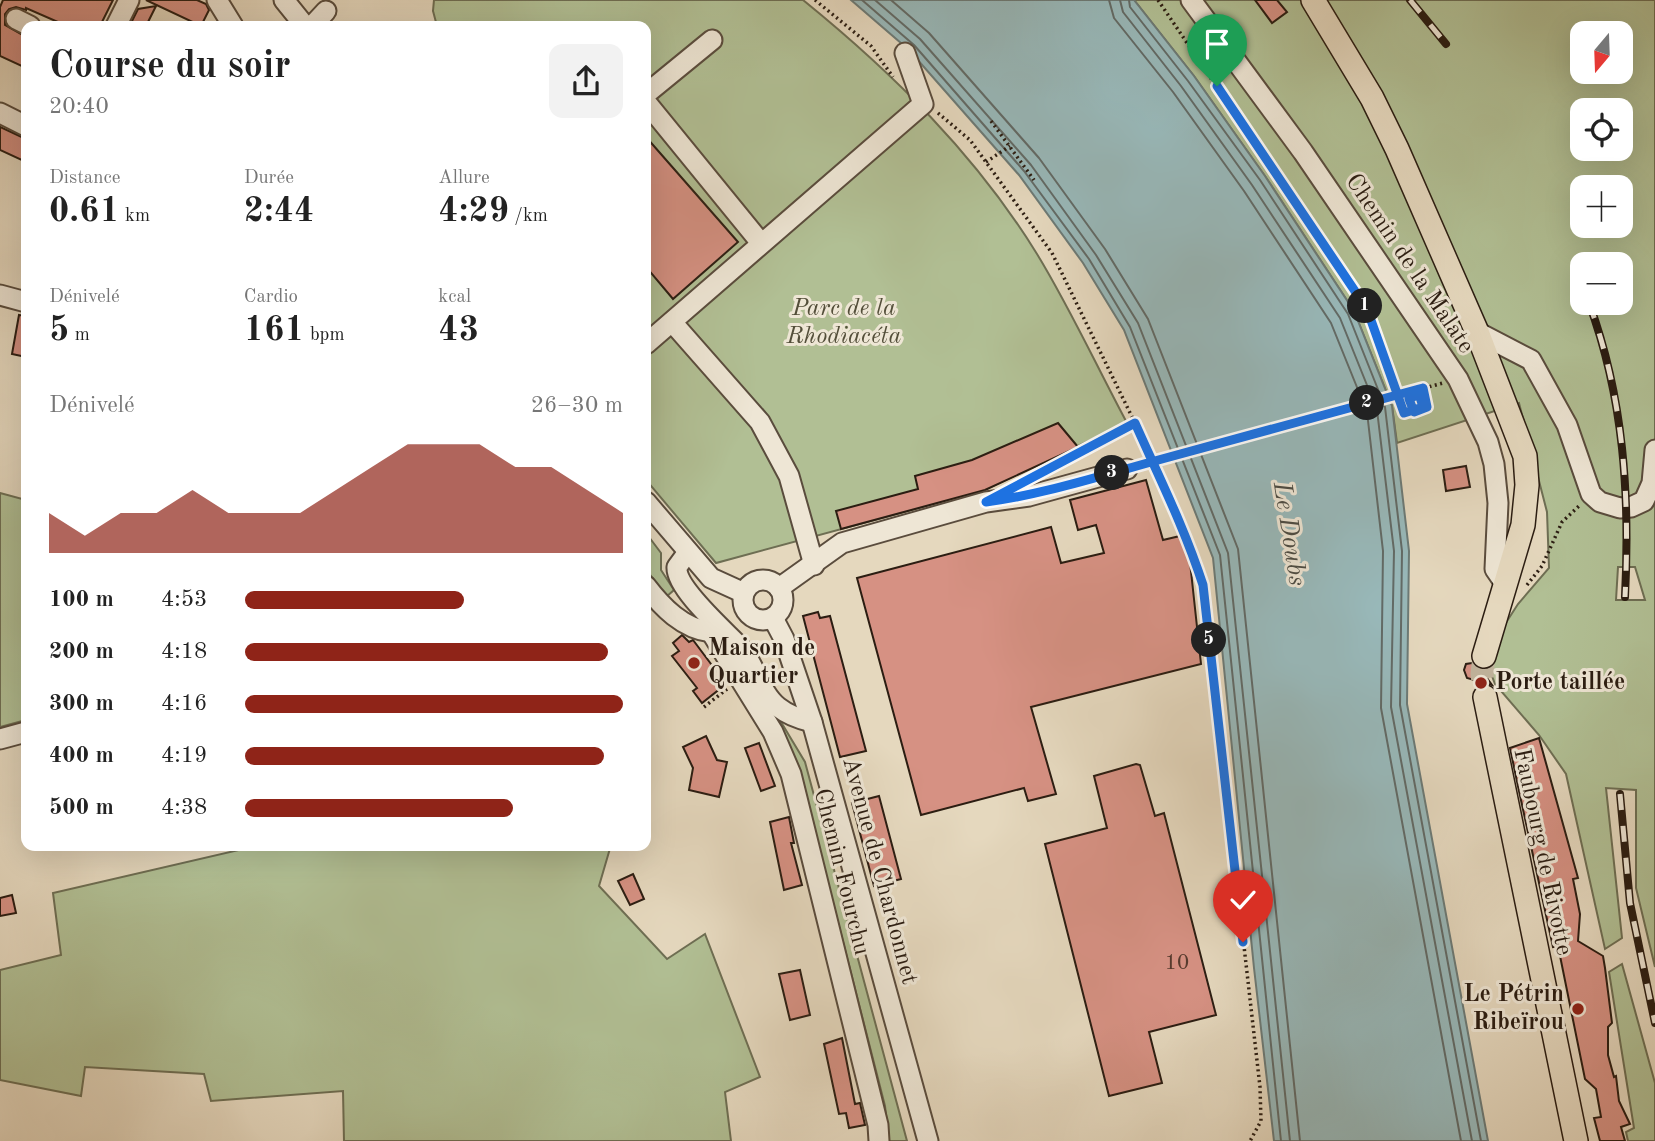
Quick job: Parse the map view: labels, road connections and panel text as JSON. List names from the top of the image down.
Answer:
{
  "streets": {
    "main road": ["Faubourg de Rivotte"],
    "street": ["Chemin de la Malate", "Avenue de Chardonnet", "Chemin Fourchu"]
  },
  "water": ["Le Doubs"],
  "parks": ["Parc de la Rhodiacéta"],
  "places": ["Maison de Quartier", "Porte taillée", "Le Pétrin Ribeïrou"],
  "house_numbers": ["10"],
  "north": "bottom",
  "page": {
    "map_buttons": ["+", "−"],
    "heading": ["Course du soir", "20:40"],
    "stats": [
      ["Distance", "0.61 km"],
      ["Durée", "2:44"],
      ["Allure", "4:29 /km"],
      ["Dénivelé", "5 m"],
      ["Cardio", "161 bpm"],
      ["kcal", "43"]
    ],
    "pins": [
      "1",
      "2",
      "3",
      "5"
    ],
    "chart": ["Dénivelé", "26–30 m"],
    "list": [
      {
        "name": "100 m",
        "note": "4:53"
      },
      {
        "name": "200 m",
        "note": "4:18"
      },
      {
        "name": "300 m",
        "note": "4:16"
      },
      {
        "name": "400 m",
        "note": "4:19"
      },
      {
        "name": "500 m",
        "note": "4:38"
      }
    ]
  }
}
